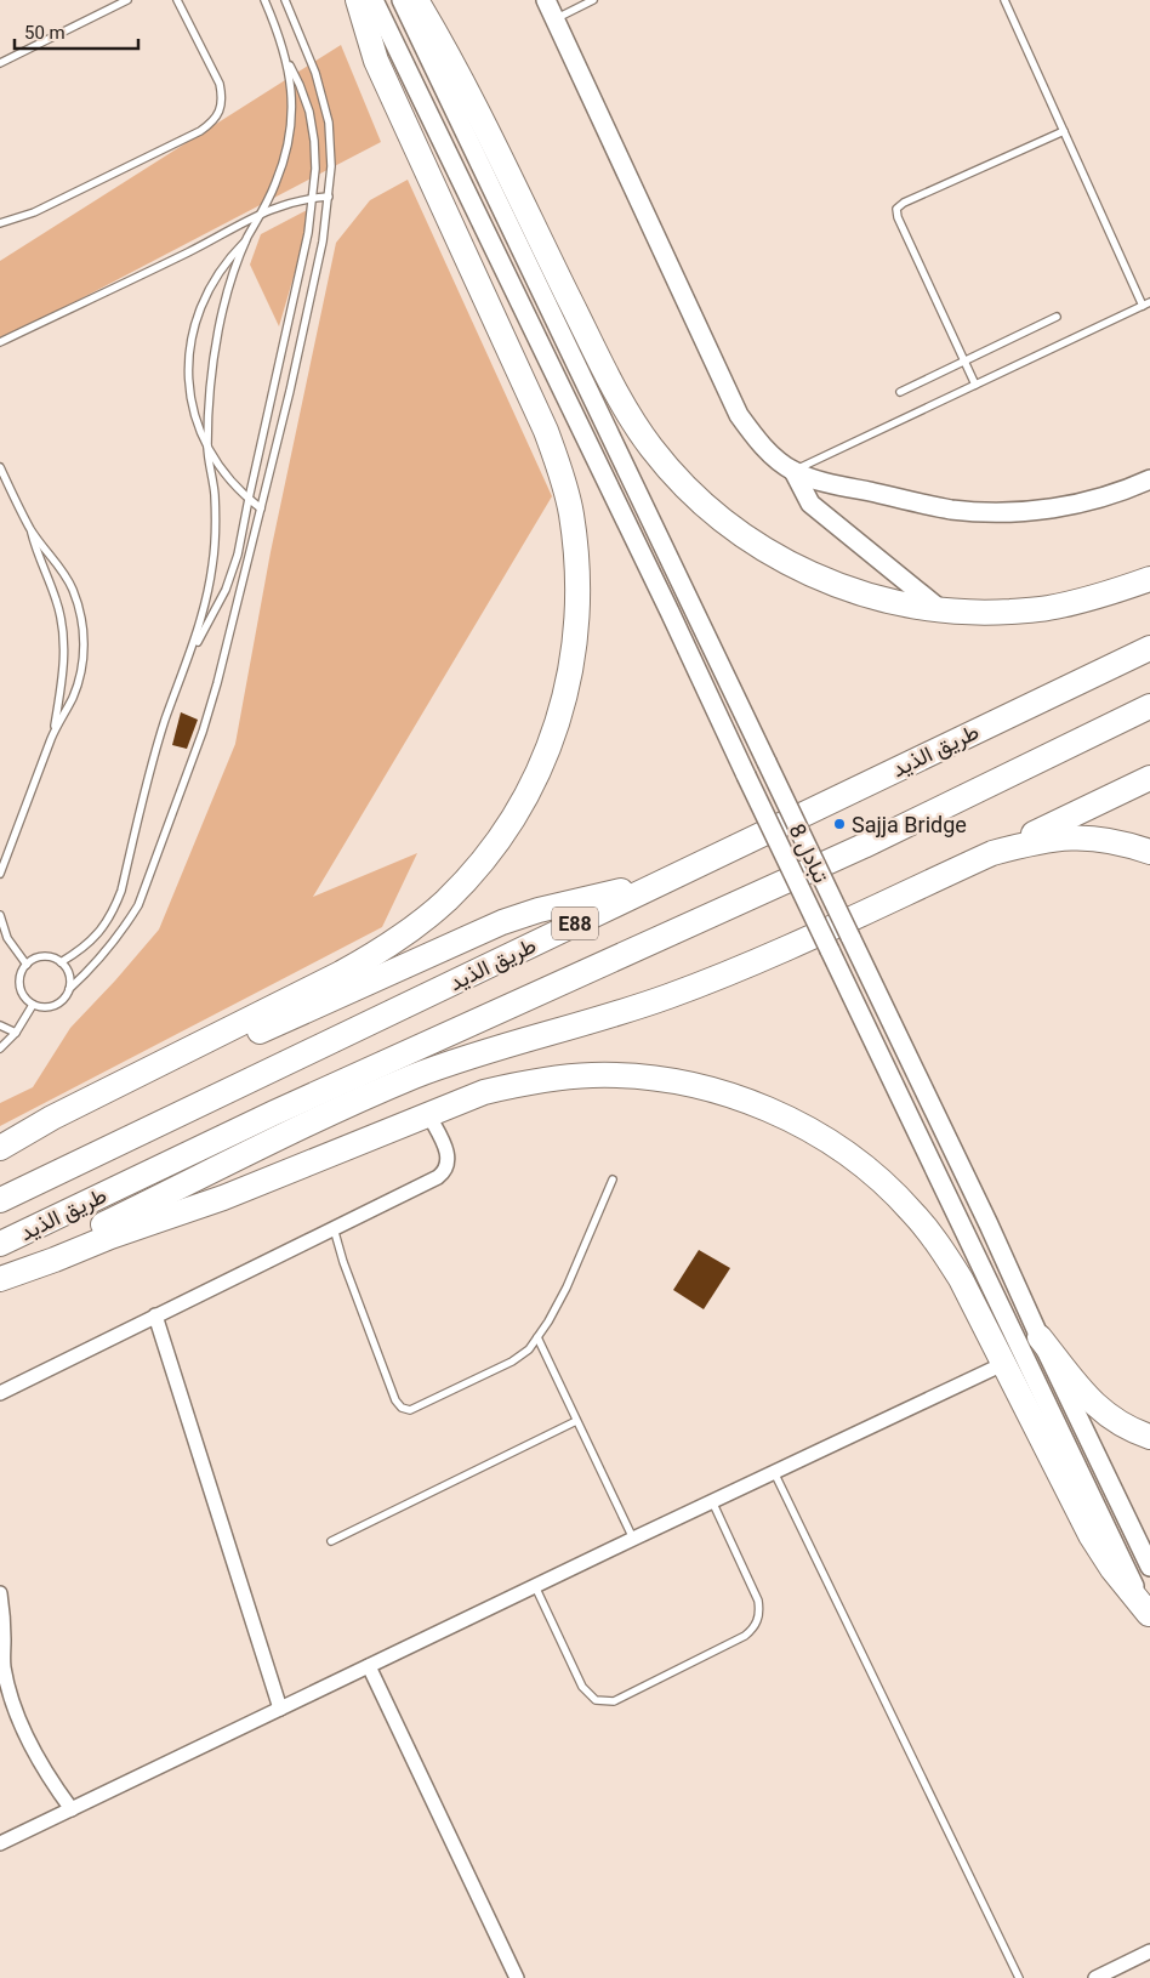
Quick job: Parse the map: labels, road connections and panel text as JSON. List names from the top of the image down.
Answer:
{
  "streets": {
    "highway": ["طريق الذيد", "E88"],
    "main road": ["تبادل 8"]
  },
  "places": ["Sajja Bridge"],
  "scale_bar": "50 m"
}
